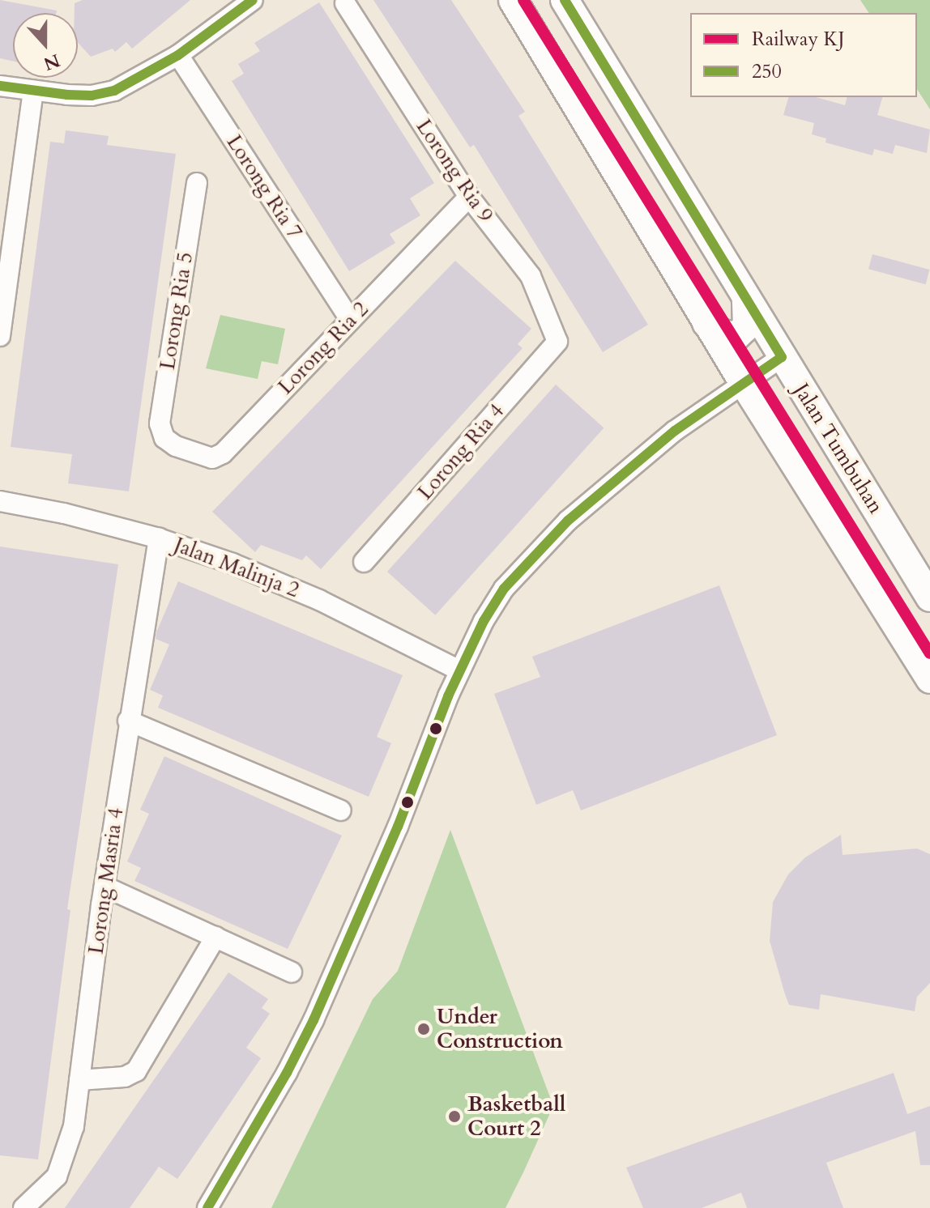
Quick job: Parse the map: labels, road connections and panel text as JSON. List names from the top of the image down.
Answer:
{
  "streets": {
    "main road": ["Jalan Tumbuhan"],
    "street": [
      "Lorong Ria 9",
      "Lorong Ria 7",
      "Lorong Ria 5",
      "Lorong Ria 2",
      "Lorong Ria 4",
      "Jalan Malinja 2",
      "Lorong Masria 4"
    ]
  },
  "crossings": [
    ["Lorong Ria 9", "Lorong Ria 2"],
    ["Lorong Ria 9", "Lorong Ria 4"],
    ["Lorong Ria 7", "Lorong Ria 2"],
    ["Lorong Ria 5", "Lorong Ria 2"],
    ["Jalan Malinja 2", "Lorong Masria 4"]
  ],
  "places": ["Under Construction", "Basketball Court 2"],
  "lines": ["rail line KJ", "transit line 250"],
  "legend": ["Railway KJ", "250"],
  "north": "bottom"
}
